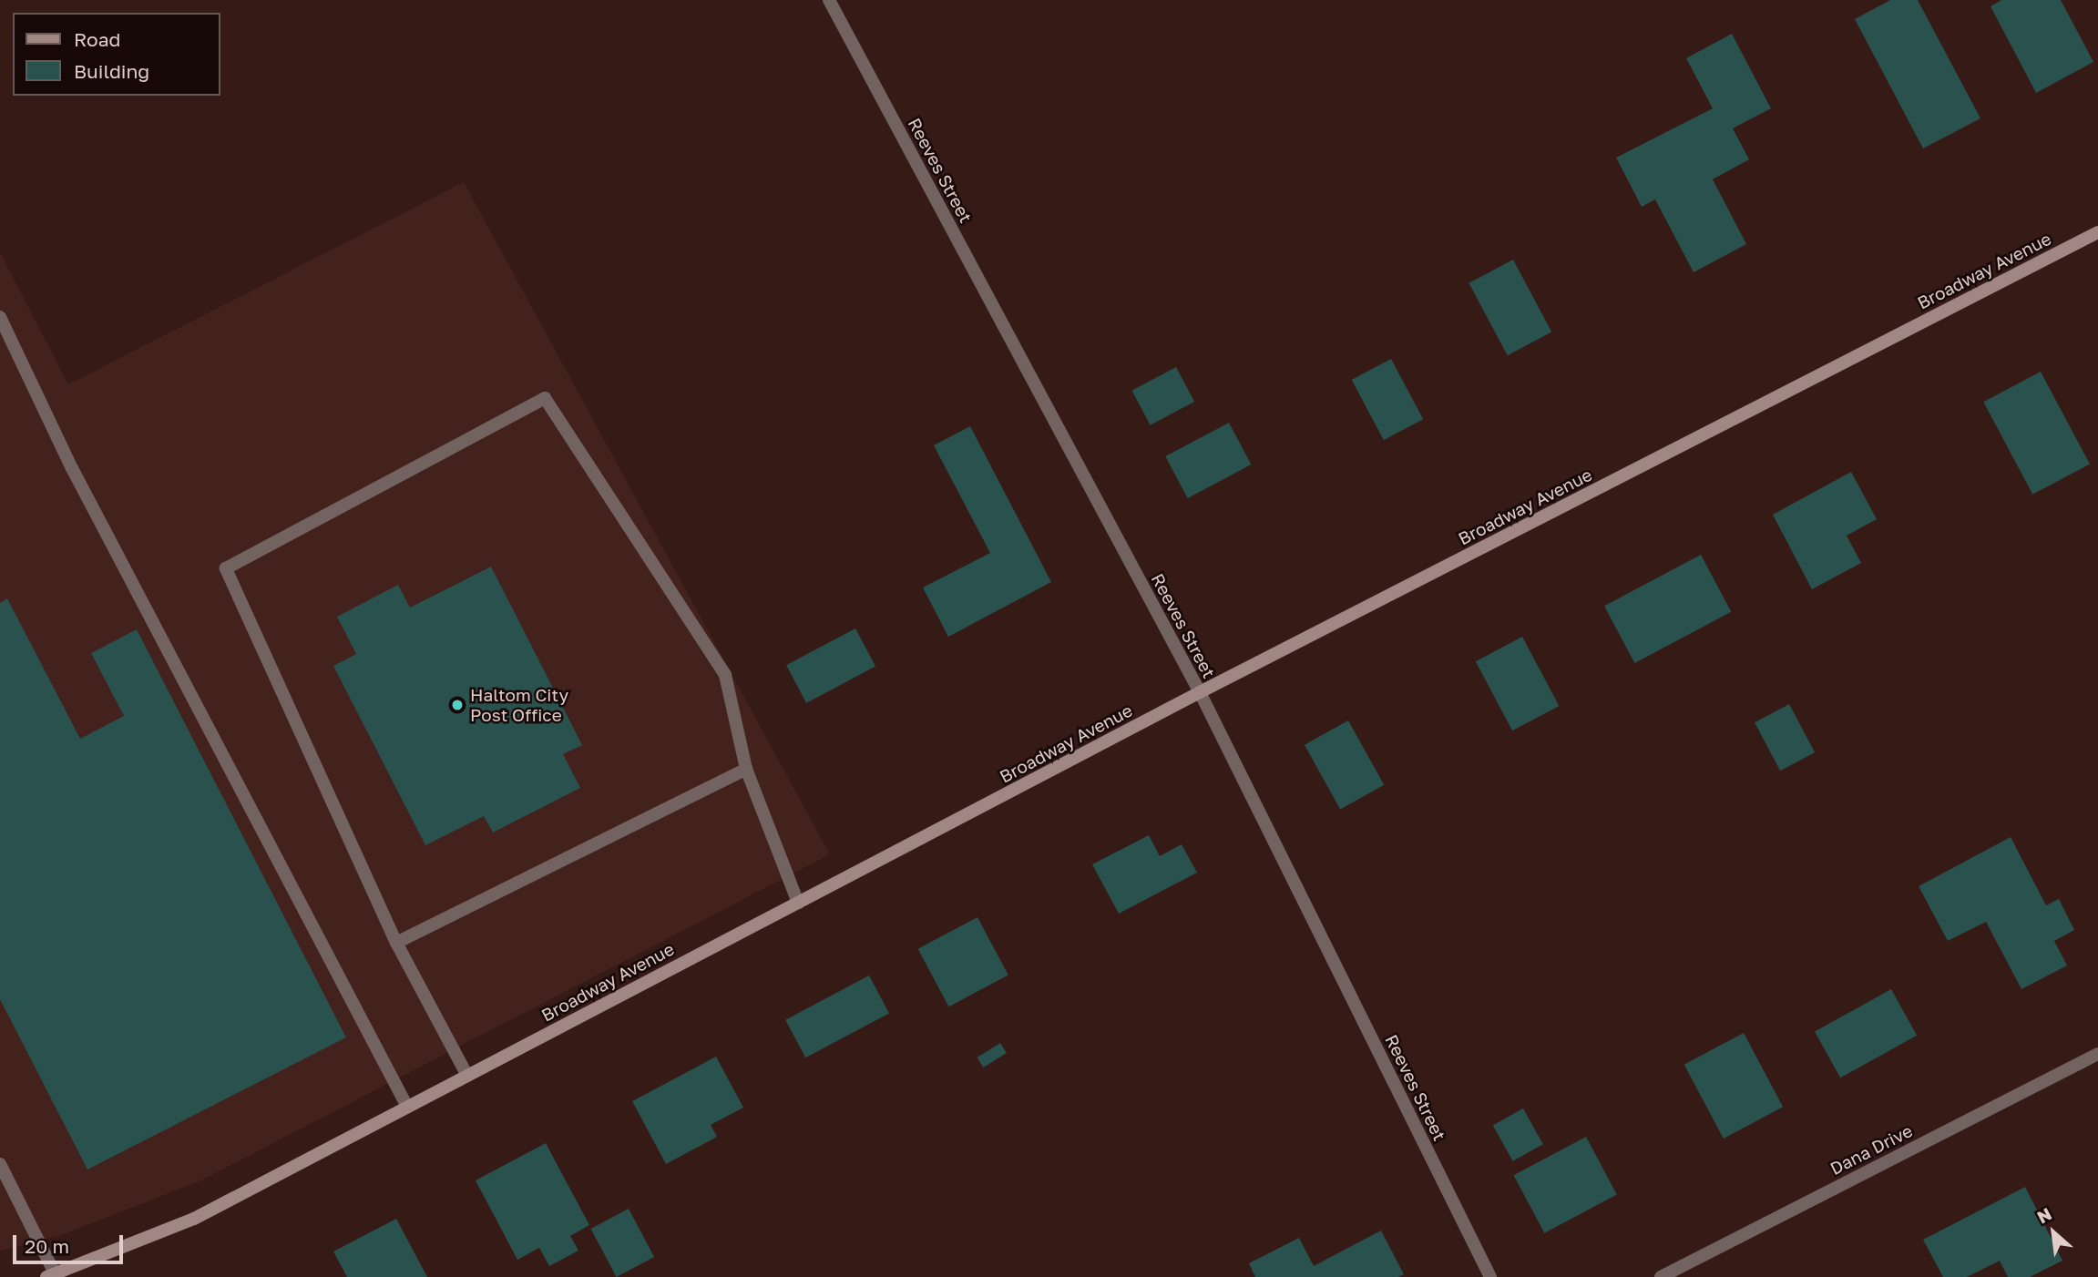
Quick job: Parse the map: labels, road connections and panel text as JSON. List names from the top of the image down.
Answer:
{
  "streets": {
    "main road": ["Broadway Avenue"],
    "street": ["Reeves Street", "Dana Drive"]
  },
  "crossings": [
    ["Reeves Street", "Broadway Avenue"]
  ],
  "places": ["Haltom City Post Office"],
  "legend": ["Road", "Building"],
  "scale_bar": "20 m",
  "north": "top left"
}
